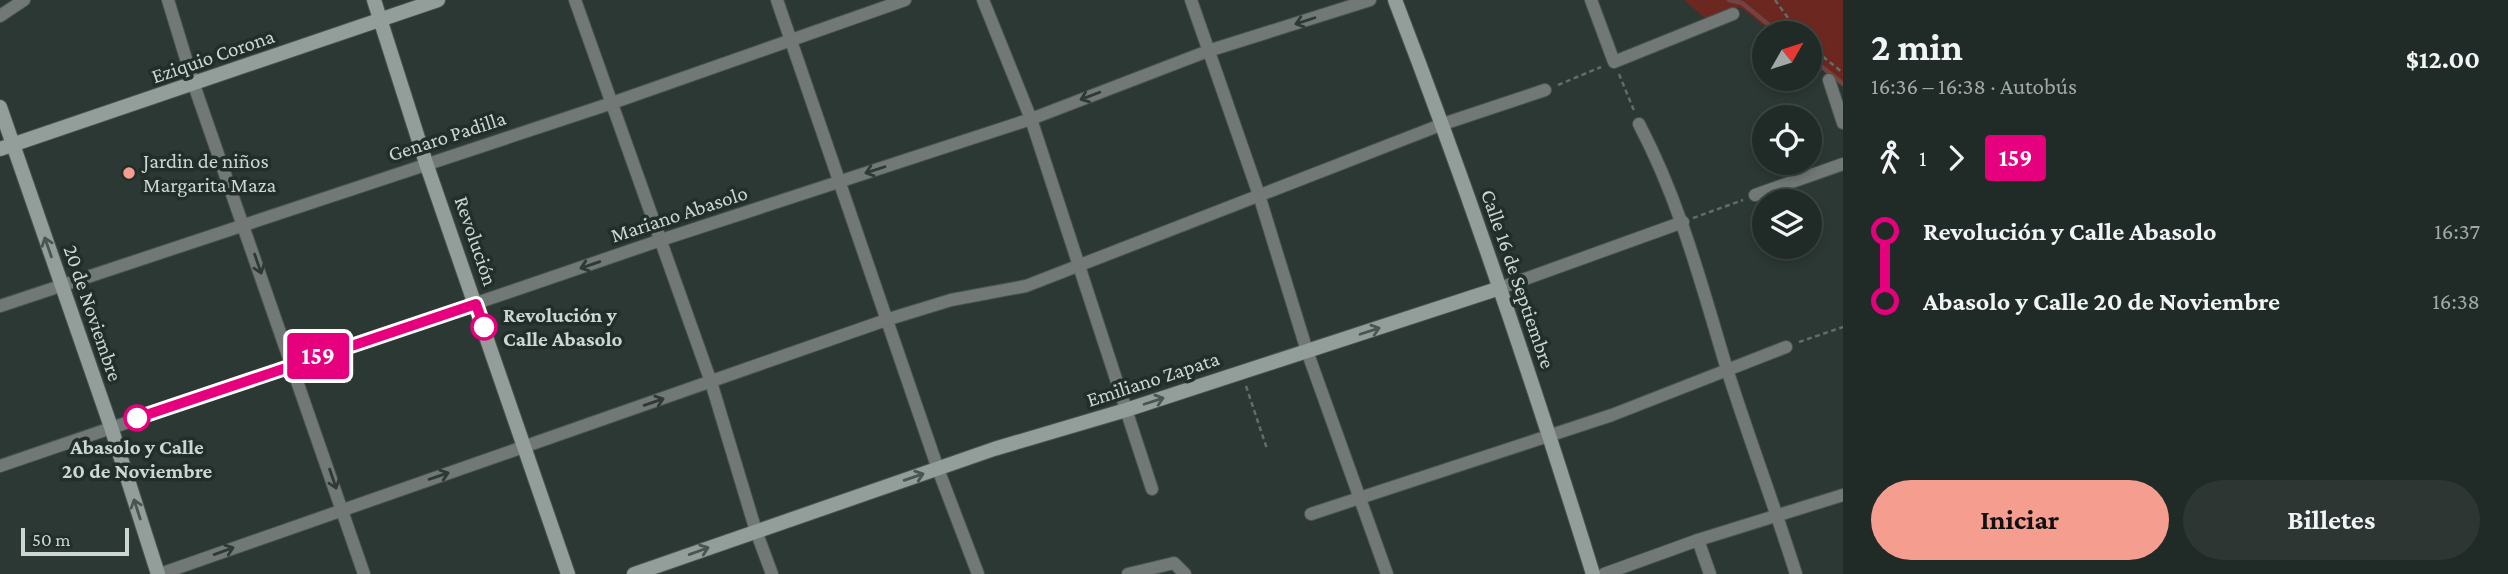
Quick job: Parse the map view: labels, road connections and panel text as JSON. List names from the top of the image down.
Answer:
{
  "streets": {
    "street": [
      "Eziquio Corona",
      "Genaro Padilla",
      "Mariano Abasolo",
      "Revolución",
      "Calle 16 de Septiembre",
      "20 de Noviembre",
      "Emiliano Zapata"
    ]
  },
  "crossings": [
    ["Eziquio Corona", "Revolución"],
    ["Eziquio Corona", "20 de Noviembre"],
    ["Genaro Padilla", "Revolución"],
    ["Genaro Padilla", "20 de Noviembre"],
    ["Mariano Abasolo", "Revolución"],
    ["Mariano Abasolo", "20 de Noviembre"],
    ["Calle 16 de Septiembre", "Emiliano Zapata"]
  ],
  "one_way": ["Mariano Abasolo", "20 de Noviembre", "Emiliano Zapata"],
  "places": ["Jardin de niños Margarita Maza", "Revolución y Calle Abasolo", "Abasolo y Calle 20 de Noviembre"],
  "lines": ["bus line 159"],
  "scale_bar": "50 m",
  "north": "top right",
  "page": {
    "on_map": "159",
    "heading": ["2 min", "16:36 – 16:38 · Autobús", "$12.00"],
    "legs": ["1", "159"],
    "list": [
      {
        "name": "Revolución y Calle Abasolo",
        "value": "16:37"
      },
      {
        "name": "Abasolo y Calle 20 de Noviembre",
        "value": "16:38"
      }
    ],
    "buttons": ["Iniciar", "Billetes"],
    "scale": "50 m"
  }
}
